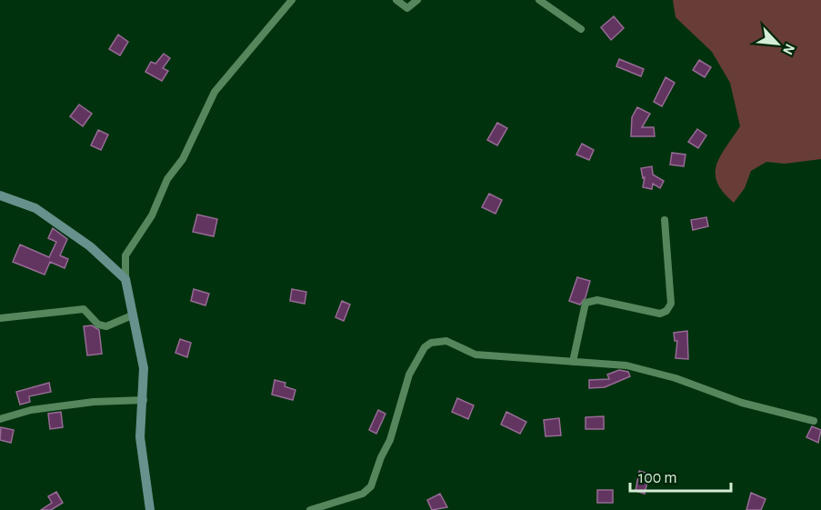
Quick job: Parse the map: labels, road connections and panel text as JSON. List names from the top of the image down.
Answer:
{
  "scale_bar": "100 m",
  "north": "bottom right"
}
